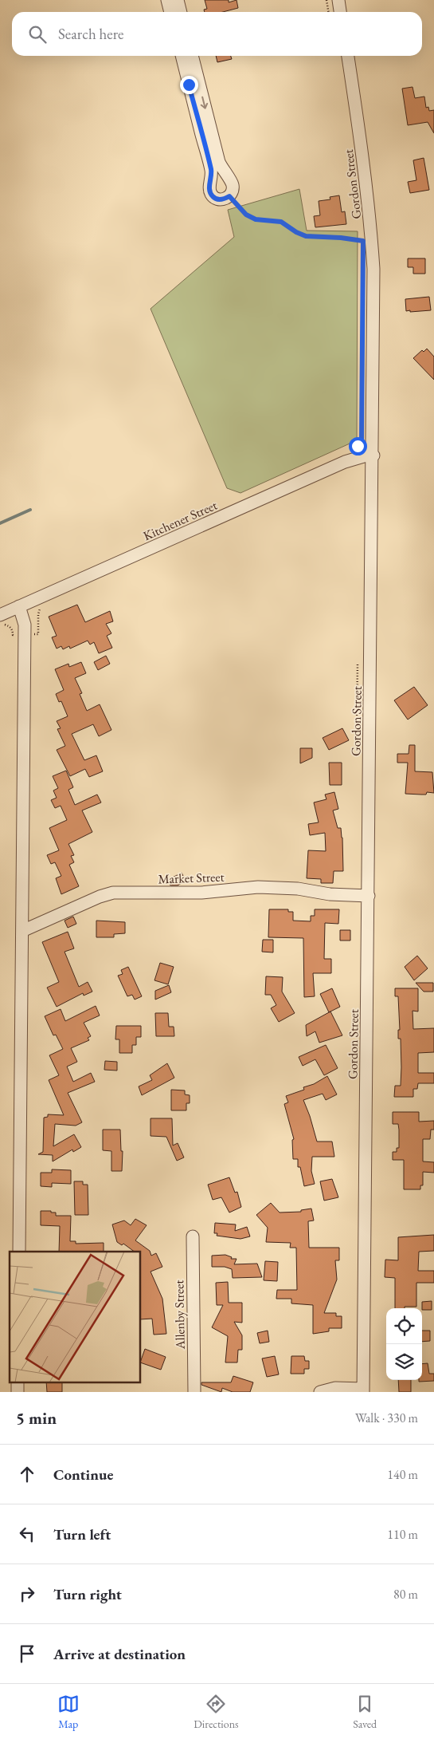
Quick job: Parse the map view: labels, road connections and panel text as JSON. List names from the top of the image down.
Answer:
{
  "streets": {
    "street": [
      "Gordon Street",
      "Kitchener Street",
      "Market Street",
      "Allenby Street"
    ]
  },
  "crossings": [
    ["Gordon Street", "Kitchener Street"],
    ["Gordon Street", "Market Street"]
  ],
  "page": {
    "search": "Search here",
    "heading": ["5 min", "Walk · 330 m"],
    "list": [
      ["Continue", "140 m"],
      ["Turn left", "110 m"],
      ["Turn right", "80 m"],
      "Arrive at destination"
    ],
    "nav": ["Map", "Directions", "Saved"]
  }
}
